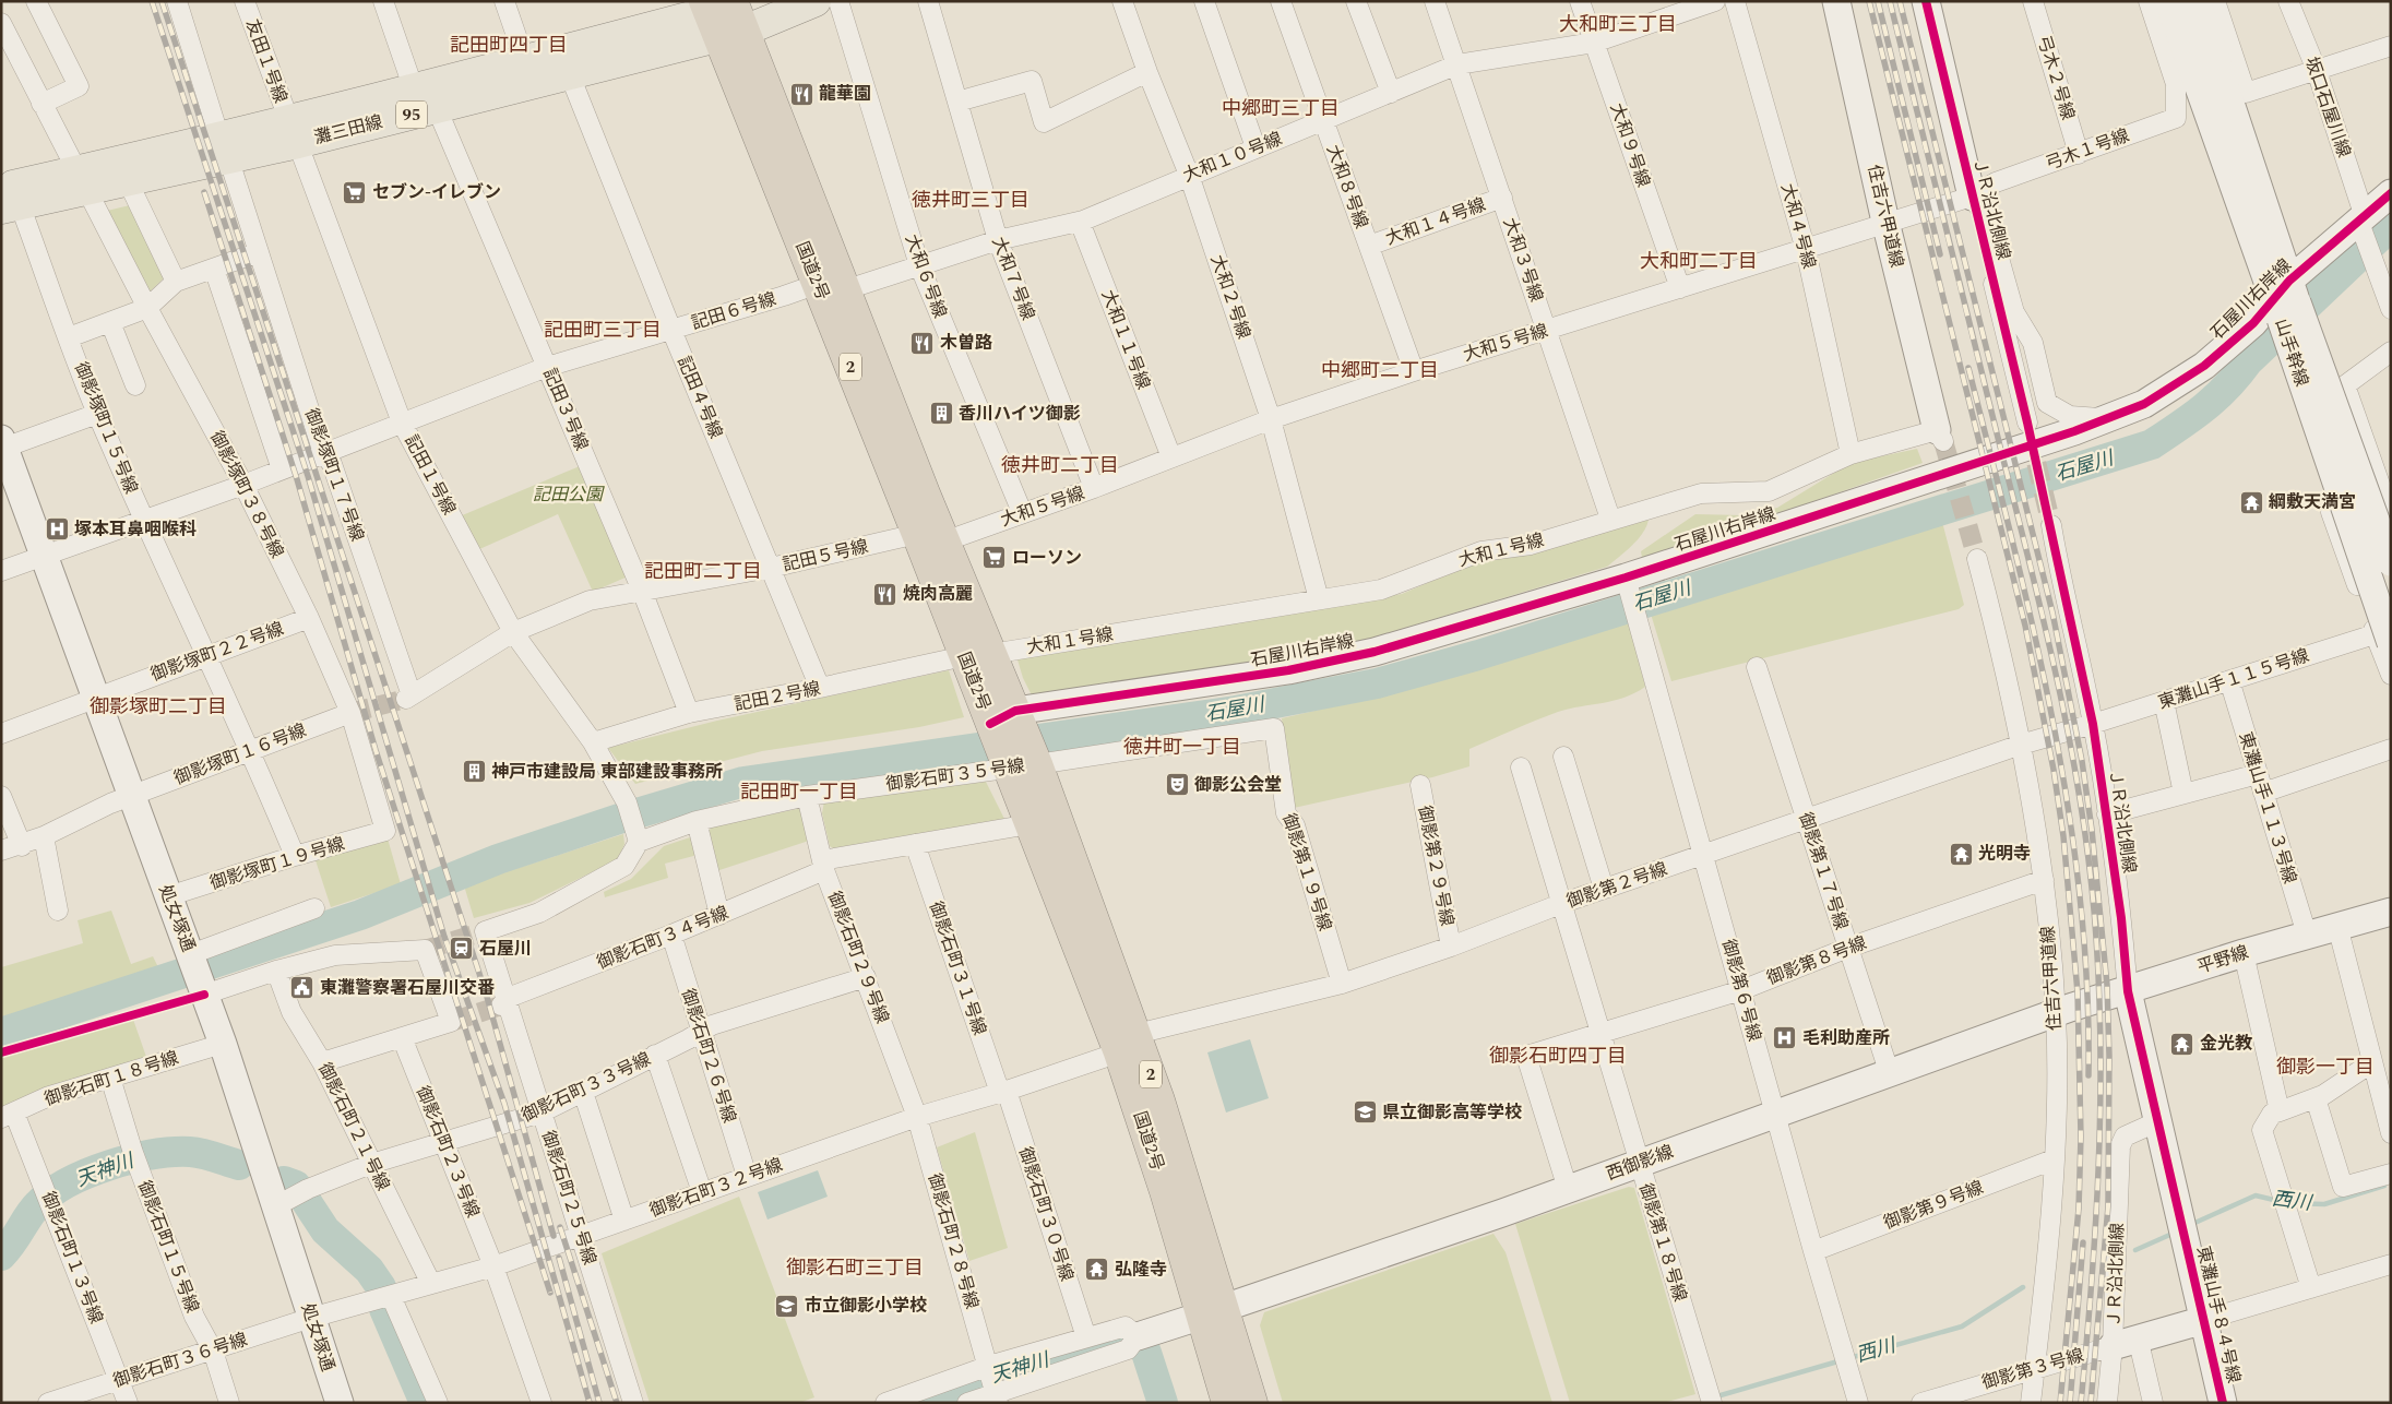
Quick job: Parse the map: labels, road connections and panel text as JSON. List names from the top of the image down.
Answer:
{
  "streets": {
    "highway": ["国道2号", "2"],
    "main road": ["95", "灘三田線"],
    "street": [
      "友田１号線",
      "弓木２号線",
      "坂口石屋川線",
      "大和９号線",
      "弓木１号線",
      "大和１０号線",
      "大和８号線",
      "ＪＲ沿北側線",
      "住吉六甲道線",
      "大和１４号線",
      "大和４号線",
      "大和３号線",
      "大和６号線",
      "大和７号線",
      "大和２号線",
      "石屋川右岸線",
      "記田６号線",
      "大和１１号線",
      "大和５号線",
      "山手幹線",
      "記田４号線",
      "記田３号線",
      "御影塚町１５号線",
      "御影塚町１７号線",
      "記田１号線",
      "御影塚町３８号線",
      "大和１号線",
      "記田５号線",
      "御影塚町２２号線",
      "東灘山手１１５号線",
      "記田２号線",
      "御影塚町１６号線",
      "御影石町３５号線",
      "東灘山手１１３号線",
      "御影塚町１９号線",
      "御影第２９号線",
      "御影第１７号線",
      "御影第１９号線",
      "御影第２号線",
      "処女塚通",
      "御影石町３４号線",
      "御影石町２９号線",
      "平野線",
      "御影第８号線",
      "御影石町３１号線",
      "御影第６号線",
      "御影石町２６号線",
      "御影石町１８号線",
      "御影石町３３号線",
      "御影石町２１号線",
      "御影石町２３号線",
      "西御影線",
      "御影石町３２号線",
      "御影石町２５号線",
      "御影第９号線",
      "御影石町３０号線",
      "御影石町２８号線",
      "御影第１８号線",
      "御影石町１５号線",
      "御影石町１３号線",
      "東灘山手８４号線",
      "御影石町３６号線",
      "御影第３号線"
    ]
  },
  "crossings": [
    ["友田１号線", "灘三田線"],
    ["友田１号線", "記田１号線"],
    ["弓木２号線", "弓木１号線"],
    ["坂口石屋川線", "石屋川右岸線"],
    ["灘三田線", "国道2号"],
    ["灘三田線", "記田４号線"],
    ["灘三田線", "記田３号線"],
    ["灘三田線", "御影塚町１５号線"],
    ["灘三田線", "御影塚町１７号線"],
    ["灘三田線", "記田１号線"],
    ["灘三田線", "御影塚町３８号線"],
    ["大和９号線", "大和１０号線"],
    ["大和９号線", "大和５号線"],
    ["弓木１号線", "ＪＲ沿北側線"],
    ["弓木１号線", "住吉六甲道線"],
    ["弓木１号線", "大和５号線"],
    ["大和１０号線", "大和８号線"],
    ["大和１０号線", "大和３号線"],
    ["大和１０号線", "国道2号"],
    ["大和１０号線", "大和６号線"],
    ["大和１０号線", "大和７号線"],
    ["大和１０号線", "大和２号線"],
    ["大和１０号線", "記田６号線"],
    ["大和１０号線", "大和１１号線"],
    ["大和８号線", "大和１４号線"],
    ["大和８号線", "大和５号線"],
    ["ＪＲ沿北側線", "東灘山手１１５号線"],
    ["ＪＲ沿北側線", "御影第２号線"],
    ["ＪＲ沿北側線", "平野線"],
    ["ＪＲ沿北側線", "東灘山手８４号線"],
    ["ＪＲ沿北側線", "御影第３号線"],
    ["住吉六甲道線", "大和５号線"],
    ["住吉六甲道線", "大和１号線"],
    ["住吉六甲道線", "御影第２号線"],
    ["住吉六甲道線", "平野線"],
    ["住吉六甲道線", "御影第８号線"],
    ["住吉六甲道線", "西御影線"],
    ["住吉六甲道線", "御影第９号線"],
    ["住吉六甲道線", "御影第３号線"],
    ["大和１４号線", "大和３号線"],
    ["大和４号線", "大和５号線"],
    ["大和４号線", "大和１号線"],
    ["大和３号線", "大和５号線"],
    ["大和３号線", "大和１号線"],
    ["国道2号", "石屋川右岸線"],
    ["国道2号", "記田６号線"],
    ["国道2号", "大和５号線"],
    ["国道2号", "大和１号線"],
    ["国道2号", "記田５号線"],
    ["国道2号", "記田２号線"],
    ["国道2号", "御影石町３５号線"],
    ["国道2号", "御影第２号線"],
    ["国道2号", "御影石町３４号線"],
    ["国道2号", "西御影線"],
    ["国道2号", "御影石町３２号線"],
    ["大和６号線", "大和５号線"],
    ["大和７号線", "大和５号線"],
    ["大和２号線", "大和５号線"],
    ["大和２号線", "大和１号線"],
    ["石屋川右岸線", "山手幹線"],
    ["石屋川右岸線", "御影石町３５号線"],
    ["石屋川右岸線", "御影第６号線"],
    ["記田６号線", "記田４号線"],
    ["記田６号線", "記田３号線"],
    ["記田６号線", "御影塚町１５号線"],
    ["記田６号線", "御影塚町１７号線"],
    ["記田６号線", "記田１号線"],
    ["記田６号線", "御影塚町３８号線"],
    ["記田６号線", "処女塚通"],
    ["大和１１号線", "大和５号線"],
    ["山手幹線", "東灘山手１１５号線"],
    ["記田４号線", "記田５号線"],
    ["記田４号線", "記田２号線"],
    ["記田３号線", "記田５号線"],
    ["記田３号線", "記田２号線"],
    ["御影塚町１５号線", "御影塚町２２号線"],
    ["御影塚町１５号線", "御影塚町１６号線"],
    ["御影塚町１５号線", "御影塚町１９号線"],
    ["御影塚町１７号線", "記田１号線"],
    ["御影塚町１７号線", "記田５号線"],
    ["記田１号線", "記田５号線"],
    ["記田１号線", "記田２号線"],
    ["記田１号線", "御影石町３５号線"],
    ["記田１号線", "御影石町２５号線"],
    ["御影塚町３８号線", "御影塚町２２号線"],
    ["御影塚町３８号線", "御影塚町１６号線"],
    ["御影塚町３８号線", "御影塚町１９号線"],
    ["大和１号線", "記田２号線"],
    ["御影塚町２２号線", "処女塚通"],
    ["東灘山手１１５号線", "東灘山手１１３号線"],
    ["東灘山手１１５号線", "御影第２号線"],
    ["御影塚町１６号線", "処女塚通"],
    ["御影石町３５号線", "御影第１９号線"],
    ["御影石町３５号線", "御影石町２９号線"],
    ["御影石町３５号線", "御影石町２５号線"],
    ["東灘山手１１３号線", "平野線"],
    ["御影塚町１９号線", "処女塚通"],
    ["御影第２９号線", "御影第２号線"],
    ["御影第１７号線", "御影第２号線"],
    ["御影第１７号線", "御影第８号線"],
    ["御影第１７号線", "西御影線"],
    ["御影第１９号線", "御影第２号線"],
    ["御影第２号線", "御影第６号線"],
    ["御影第２号線", "御影石町３２号線"],
    ["御影第２号線", "御影第１８号線"],
    ["処女塚通", "御影石町１８号線"],
    ["処女塚通", "御影石町３３号線"],
    ["処女塚通", "御影石町３２号線"],
    ["処女塚通", "御影石町３６号線"],
    ["御影石町３４号線", "御影石町２９号線"],
    ["御影石町３４号線", "御影石町３１号線"],
    ["御影石町３４号線", "御影石町２６号線"],
    ["御影石町３４号線", "御影石町２５号線"],
    ["御影石町２９号線", "御影石町３３号線"],
    ["御影石町２９号線", "御影石町３２号線"],
    ["御影石町２９号線", "御影石町２８号線"],
    ["平野線", "西御影線"],
    ["御影第８号線", "御影第６号線"],
    ["御影第８号線", "西御影線"],
    ["御影第８号線", "御影第１８号線"],
    ["御影石町３１号線", "御影石町３２号線"],
    ["御影石町３１号線", "御影石町３０号線"],
    ["御影第６号線", "西御影線"],
    ["御影第６号線", "御影第９号線"],
    ["御影石町２６号線", "御影石町３３号線"],
    ["御影石町２６号線", "御影石町３２号線"],
    ["御影石町１８号線", "御影石町１５号線"],
    ["御影石町１８号線", "御影石町１３号線"],
    ["御影石町３３号線", "御影石町２１号線"],
    ["御影石町３３号線", "御影石町２３号線"],
    ["御影石町３３号線", "御影石町２５号線"],
    ["御影石町２１号線", "御影石町３２号線"],
    ["御影石町２３号線", "御影石町３２号線"],
    ["西御影線", "御影石町３０号線"],
    ["西御影線", "御影石町２８号線"],
    ["西御影線", "御影第１８号線"],
    ["御影石町３２号線", "御影石町２５号線"],
    ["御影石町３２号線", "御影石町３０号線"],
    ["御影石町３２号線", "御影石町２８号線"],
    ["御影石町３２号線", "御影石町３６号線"],
    ["御影石町１５号線", "御影石町３６号線"],
    ["御影石町１３号線", "御影石町３６号線"]
  ],
  "districts": [
    "大和町三丁目",
    "記田町四丁目",
    "中郷町三丁目",
    "徳井町三丁目",
    "大和町二丁目",
    "記田町三丁目",
    "中郷町二丁目",
    "徳井町二丁目",
    "記田町二丁目",
    "御影塚町二丁目",
    "徳井町一丁目",
    "記田町一丁目",
    "御影石町四丁目",
    "御影一丁目",
    "御影石町三丁目"
  ],
  "water": ["石屋川", "天神川", "西川"],
  "parks": ["記田公園"],
  "places": {
    "restaurant": ["龍華園", "木曽路", "焼肉高麗"],
    "supermarket": ["セブン-イレブン", "ローソン"],
    "building": ["香川ハイツ御影", "神戸市建設局 東部建設事務所"],
    "temple": [
      "綱敷天満宮",
      "光明寺",
      "金光教",
      "弘隆寺"
    ],
    "hospital": ["塚本耳鼻咽喉科", "毛利助産所"],
    "theatre": ["御影公会堂"],
    "station": ["石屋川"],
    "public building": ["東灘警察署石屋川交番"],
    "school or university": ["県立御影高等学校", "市立御影小学校"]
  }
}
